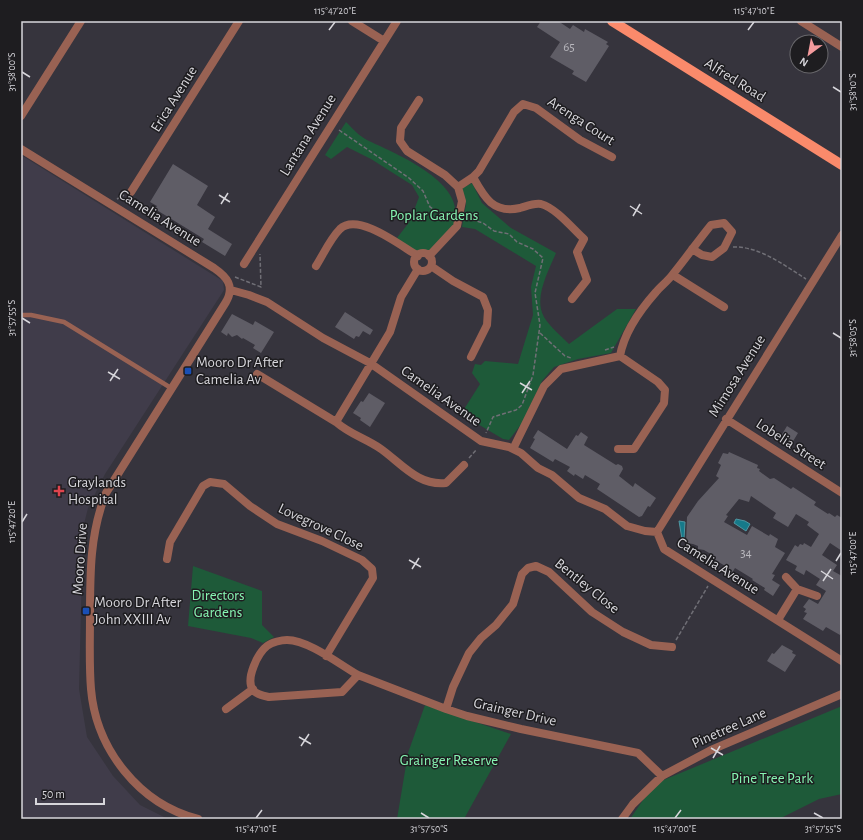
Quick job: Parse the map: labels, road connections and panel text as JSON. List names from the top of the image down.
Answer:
{
  "streets": {
    "main road": ["Alfred Road"],
    "street": [
      "Erica Avenue",
      "Arenga Court",
      "Lantana Avenue",
      "Camelia Avenue",
      "Mimosa Avenue",
      "Lobelia Street",
      "Lovegrove Close",
      "Mooro Drive",
      "Bentley Close",
      "Grainger Drive",
      "Pinetree Lane"
    ]
  },
  "crossings": [
    ["Camelia Avenue", "Mimosa Avenue"],
    ["Camelia Avenue", "Mooro Drive"],
    ["Mimosa Avenue", "Lobelia Street"],
    ["Lovegrove Close", "Grainger Drive"],
    ["Bentley Close", "Grainger Drive"],
    ["Grainger Drive", "Pinetree Lane"]
  ],
  "parks": [
    "Poplar Gardens",
    "Directors Gardens",
    "Grainger Reserve",
    "Pine Tree Park"
  ],
  "places": {
    "transit": ["Mooro Dr After Camelia Av", "Mooro Dr After John XXIII Av"],
    "health": ["Graylands Hospital"]
  },
  "house_numbers": ["65", "34"],
  "scale_bar": "50 m",
  "north": "bottom left",
  "coordinates": [
    "115°47'20\"E",
    "115°47'10\"E",
    "31°58'00\"S",
    "31°58'10\"S",
    "31°57'55\"S",
    "31°58'05\"S",
    "115°47'00\"E",
    "31°57'50\"S"
  ]
}
